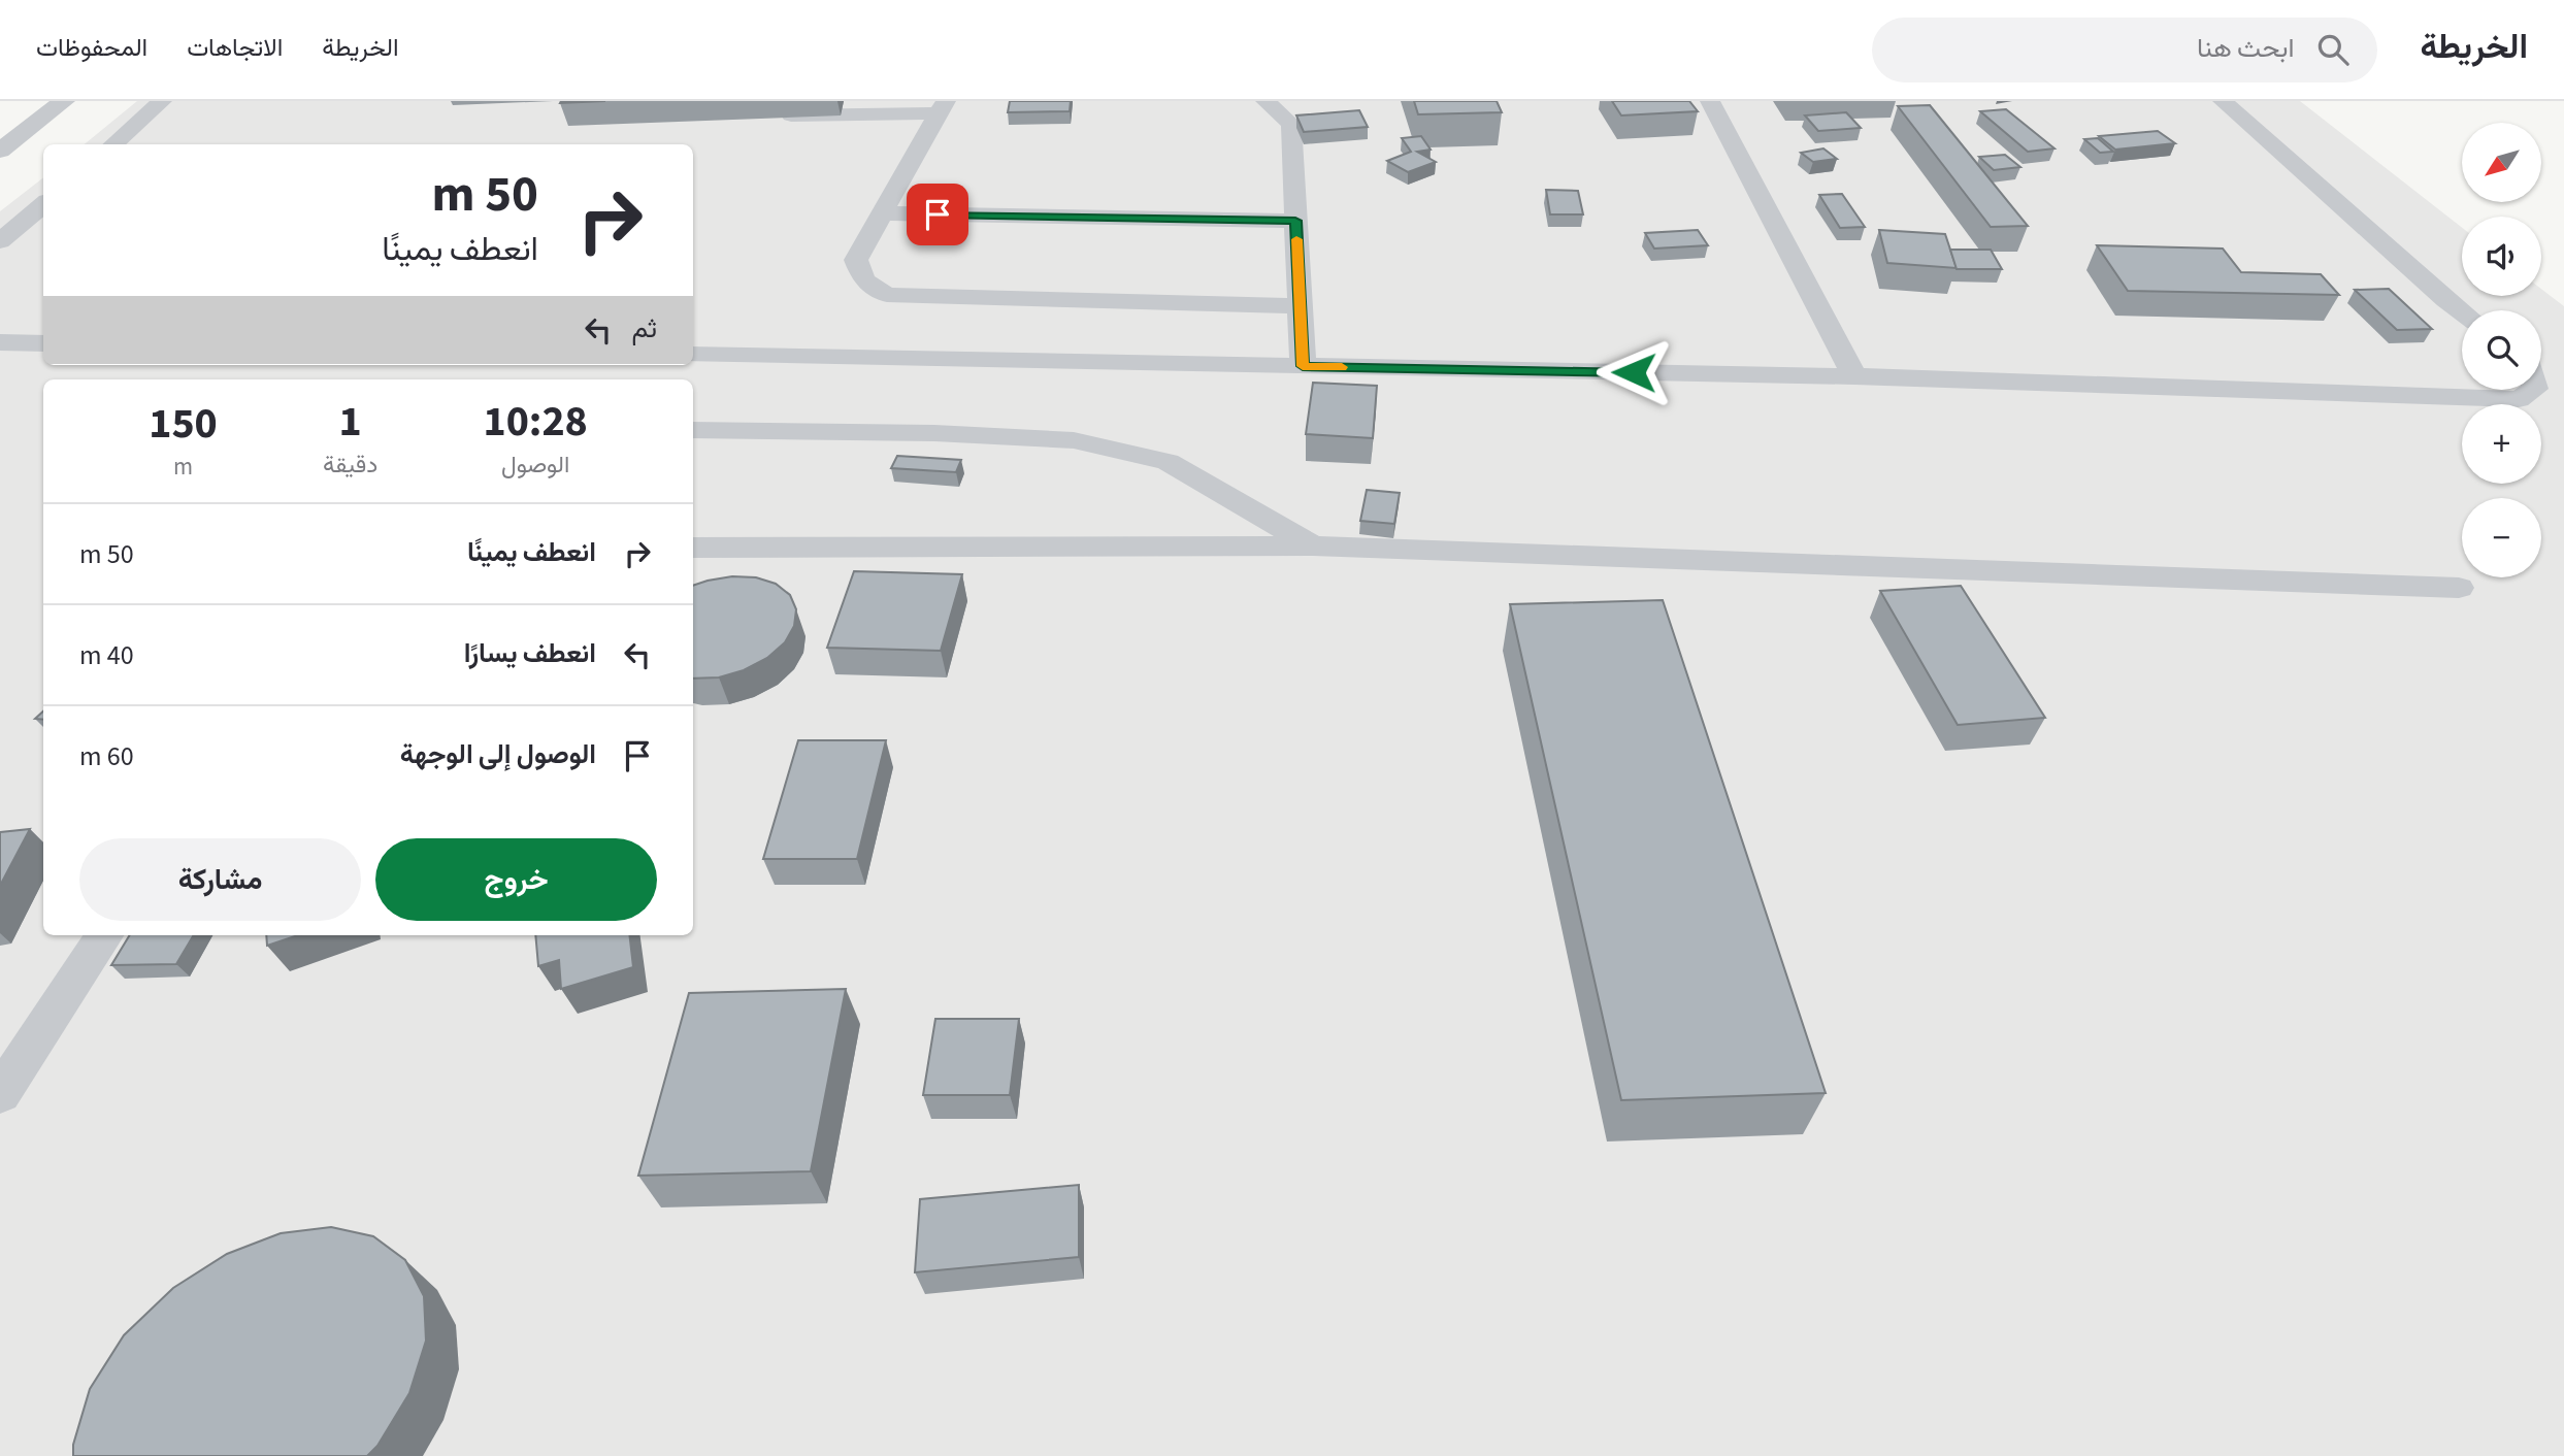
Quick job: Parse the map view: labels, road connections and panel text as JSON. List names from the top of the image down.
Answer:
{
  "north": "bottom left",
  "page": {
    "header": "الخريطة",
    "search": "ابحث هنا",
    "nav": ["الخريطة", "الاتجاهات", "المحفوظات"],
    "map_buttons": ["+", "−"],
    "turn": ["50 m", "انعطف يمينًا"],
    "then": "ثم",
    "eta": [
      "10:28",
      "الوصول",
      "1",
      "دقيقة",
      "150",
      "m"
    ],
    "list": [
      {
        "name": "انعطف يمينًا",
        "value": "50 m"
      },
      {
        "name": "انعطف يسارًا",
        "value": "40 m"
      },
      {
        "name": "الوصول إلى الوجهة",
        "value": "60 m"
      }
    ],
    "buttons": ["خروج", "مشاركة"]
  }
}
